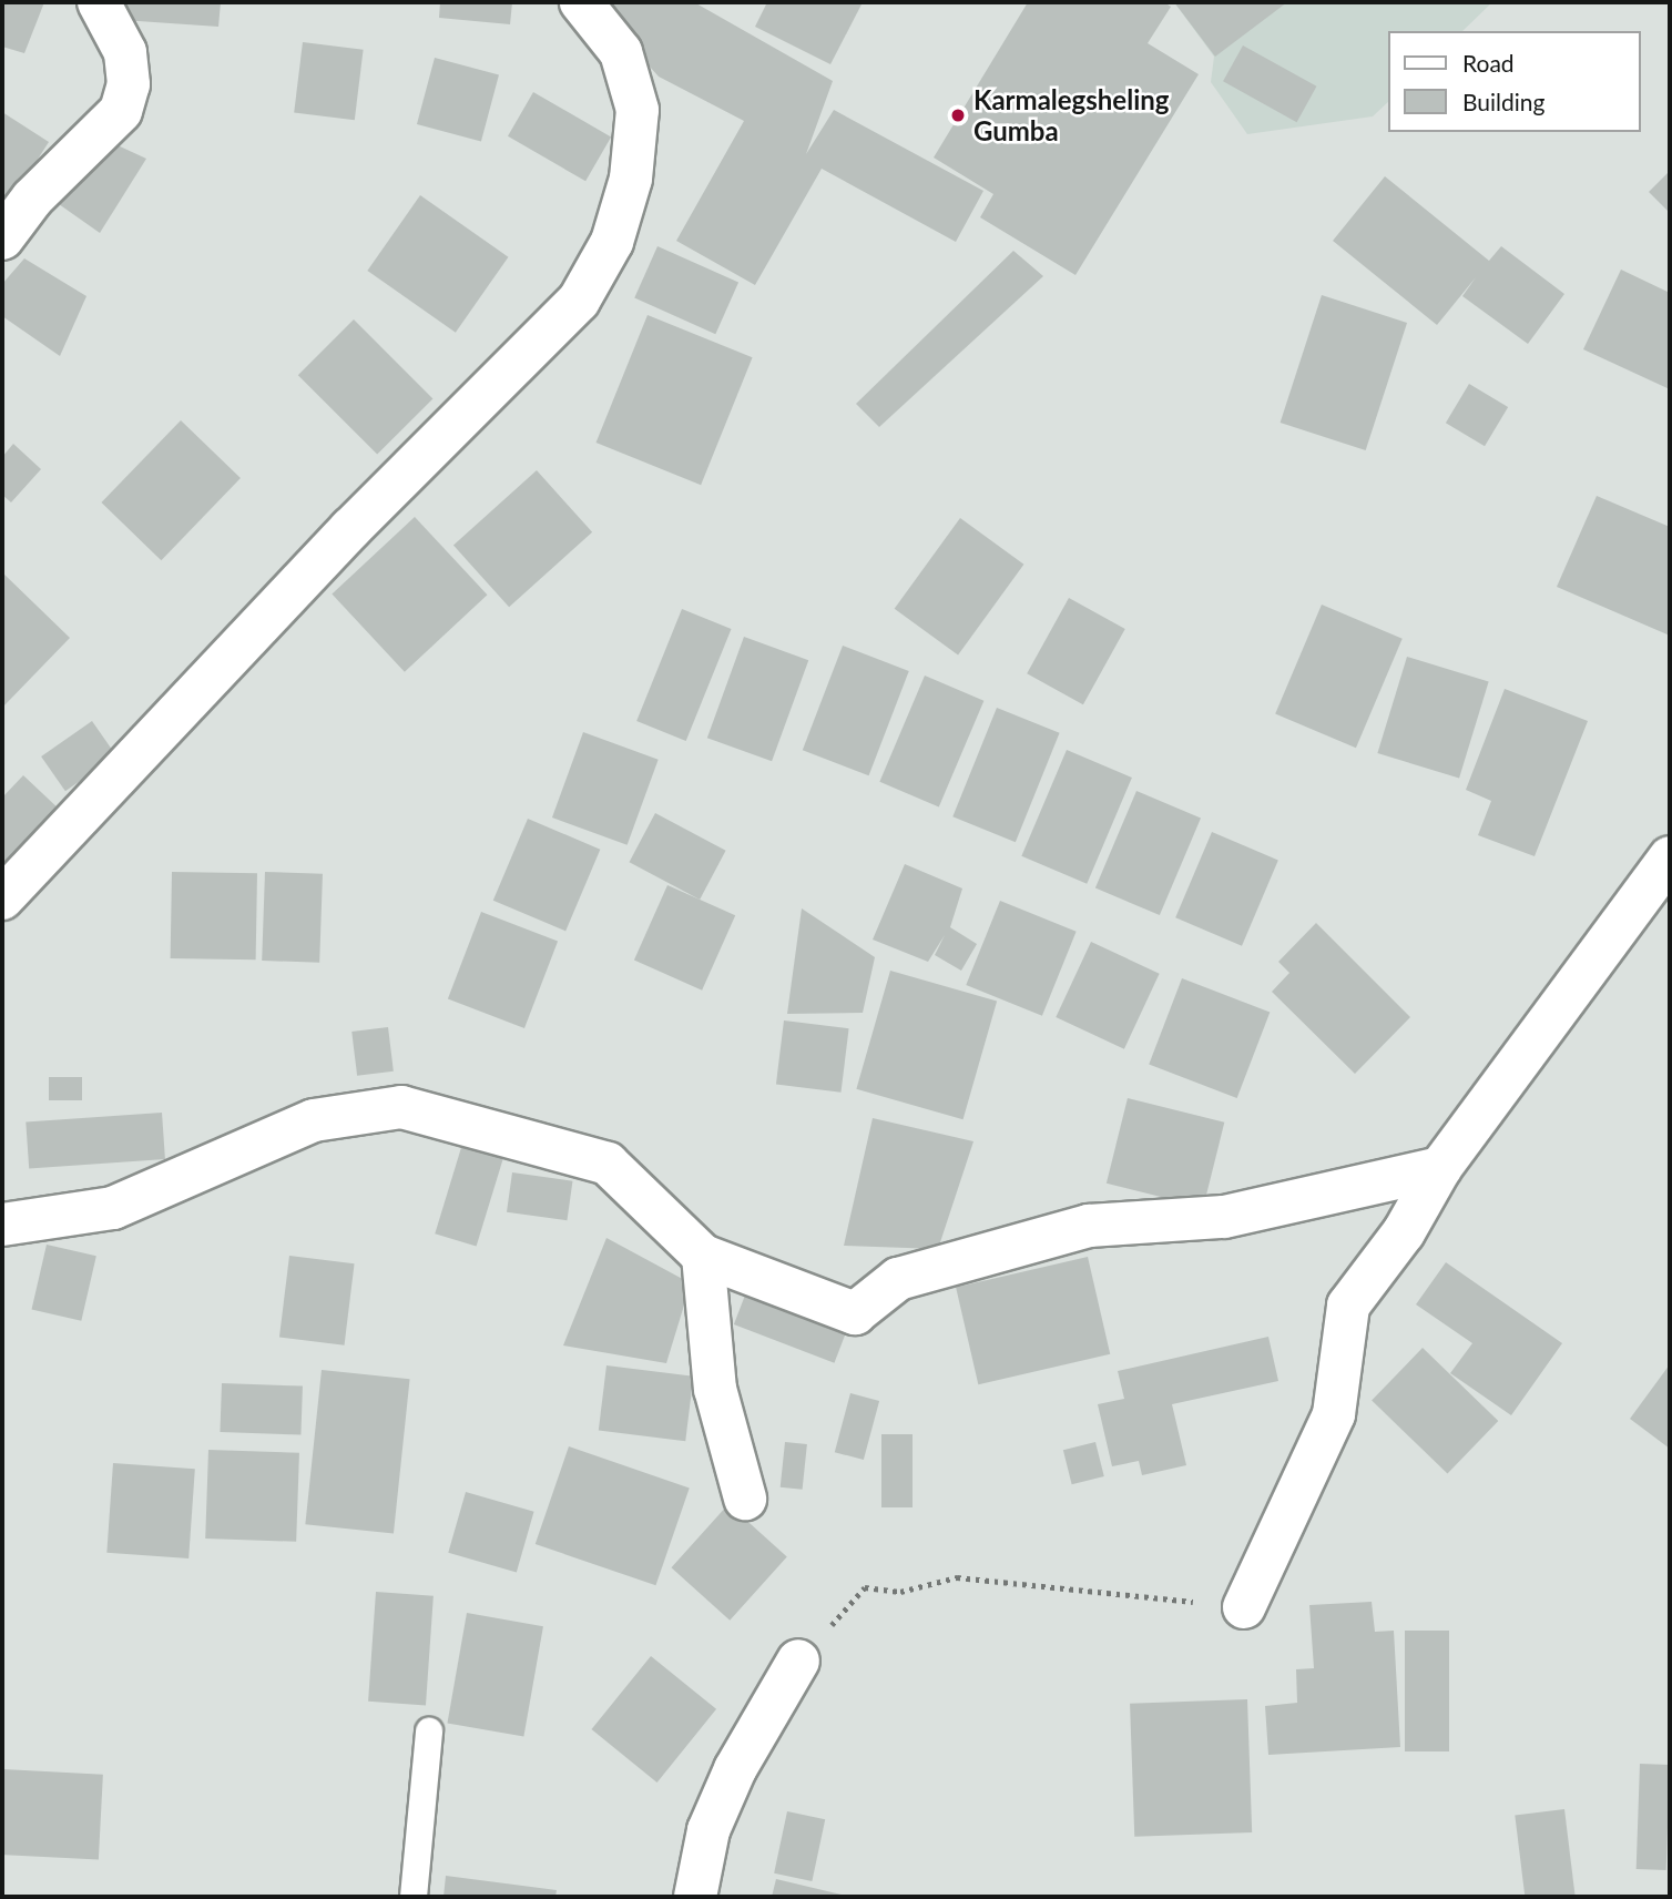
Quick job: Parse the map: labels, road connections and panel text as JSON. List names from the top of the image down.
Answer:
{
  "places": ["Karmalegsheling Gumba"],
  "legend": ["Road", "Building"]
}
